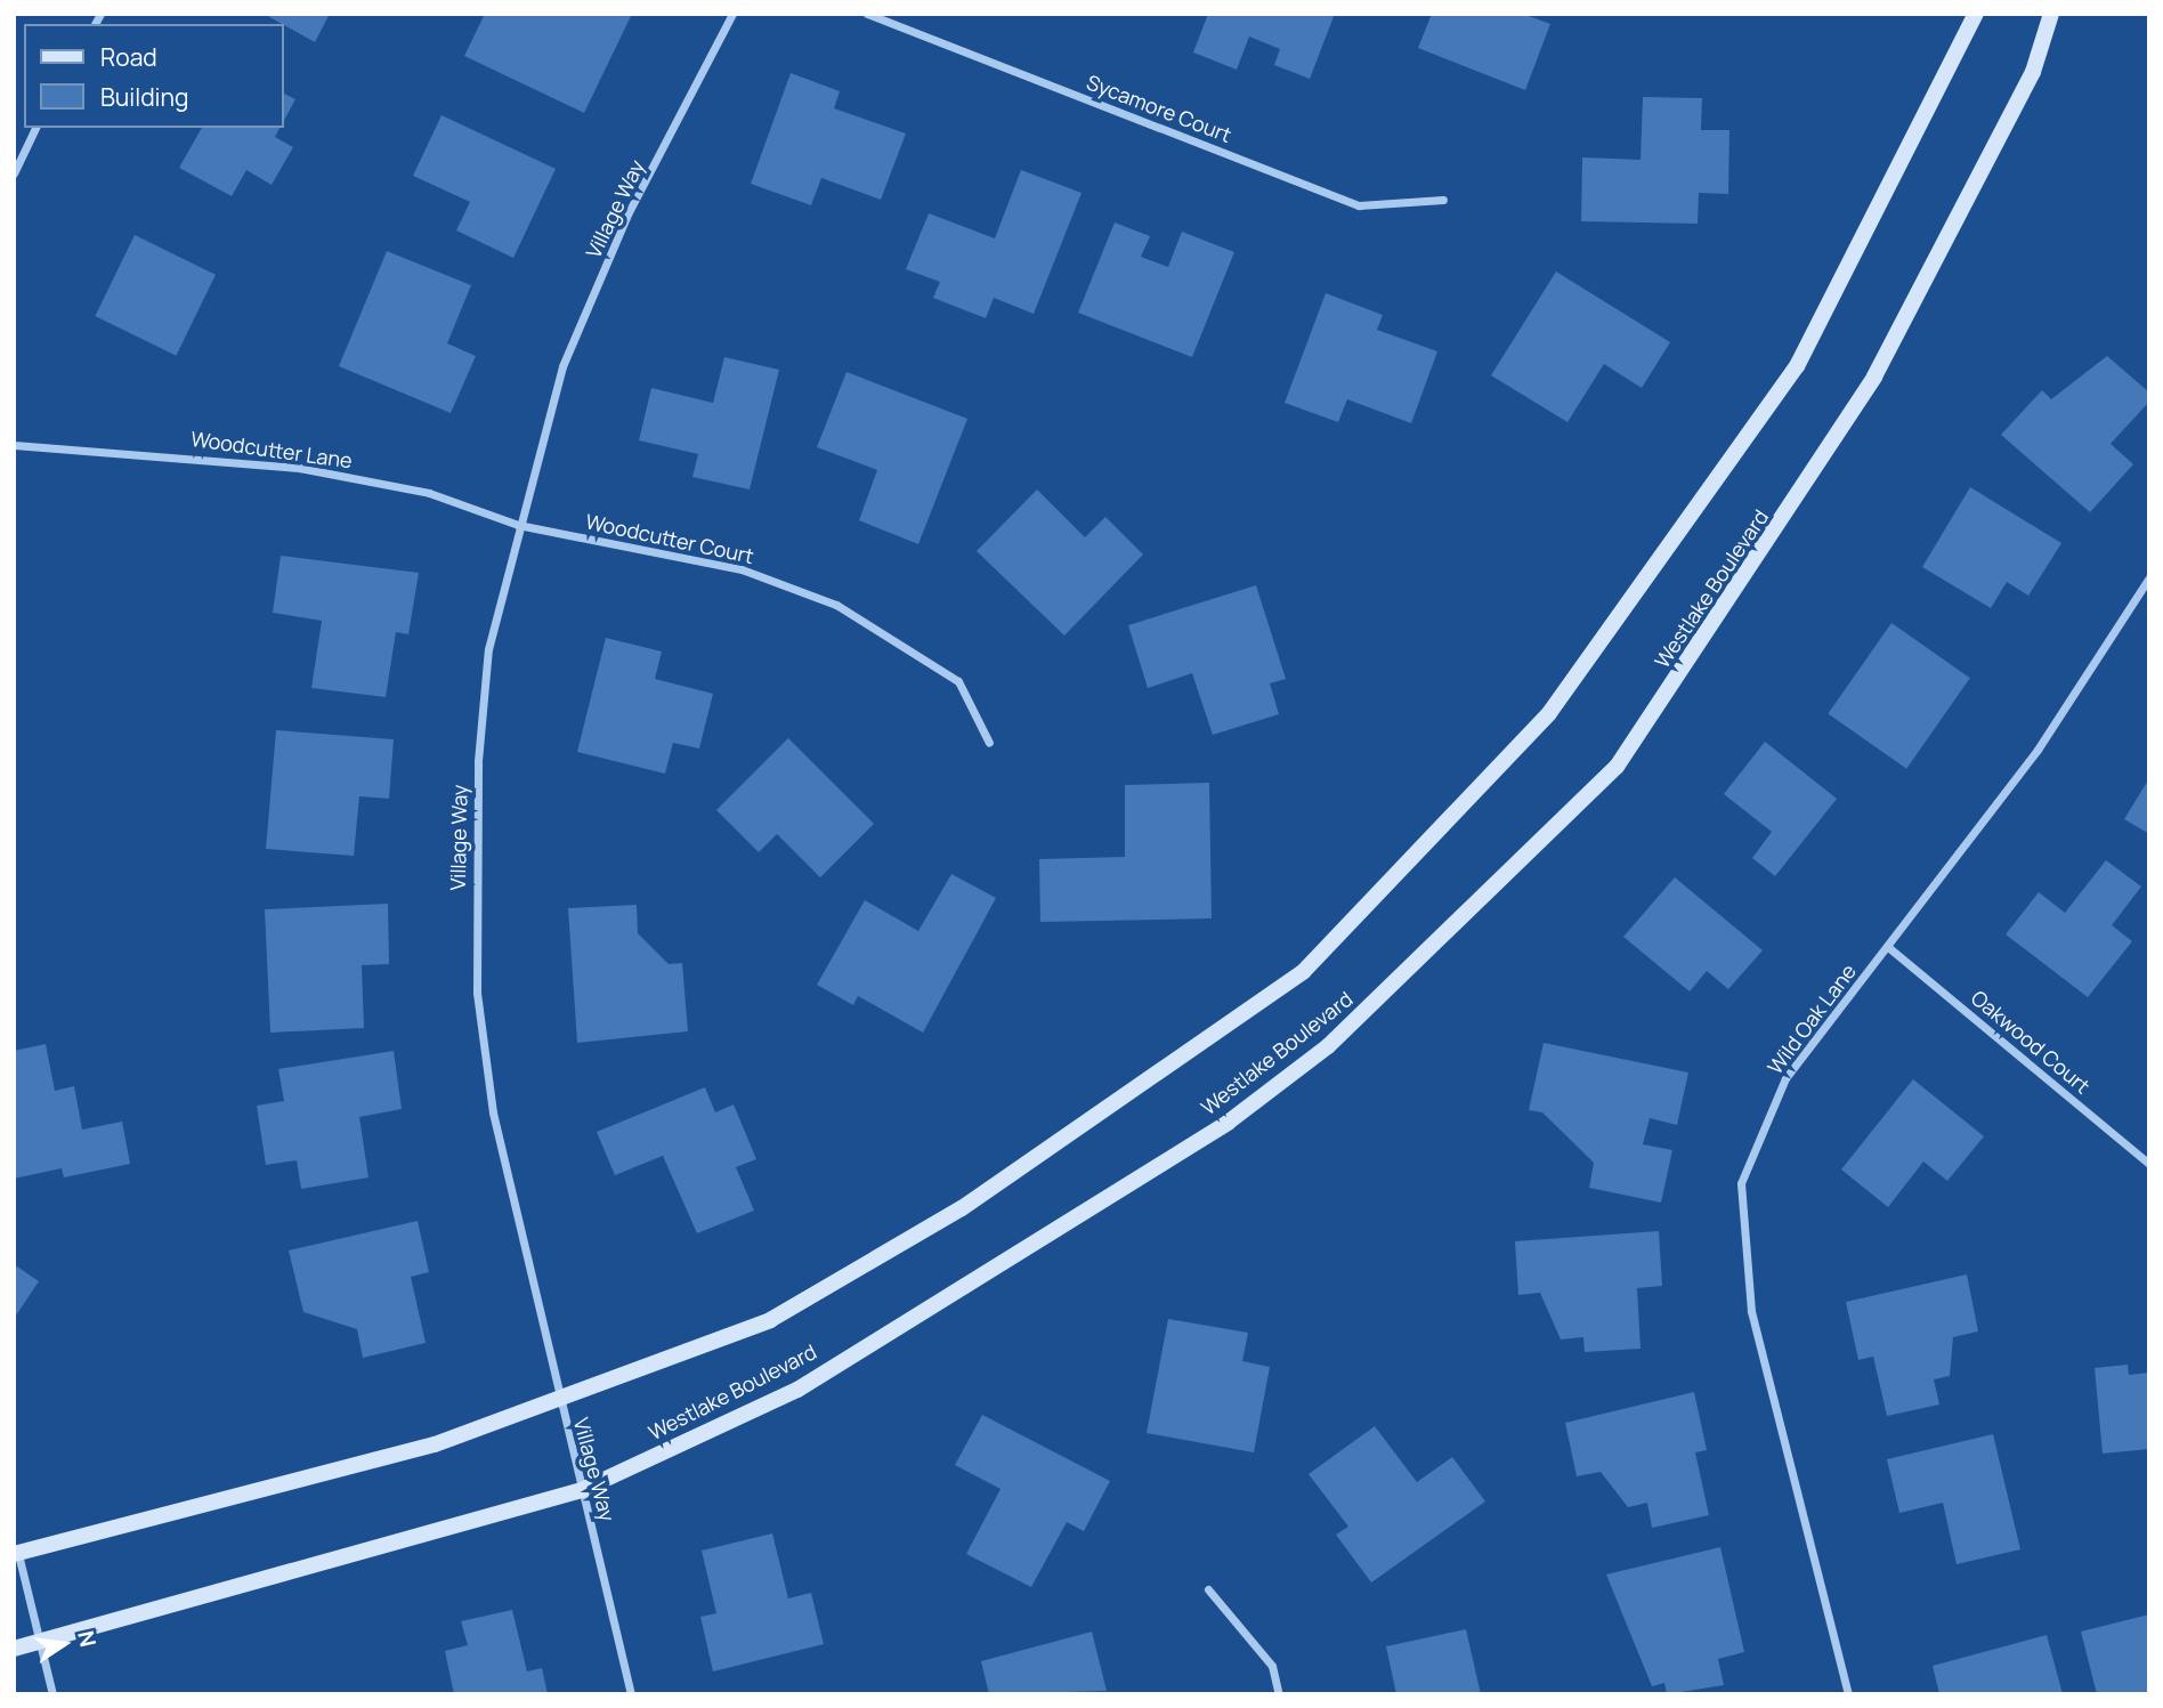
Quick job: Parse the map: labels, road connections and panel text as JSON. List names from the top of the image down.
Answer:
{
  "streets": {
    "street": [
      "Sycamore Court",
      "Village Way",
      "Woodcutter Lane",
      "Woodcutter Court",
      "Westlake Boulevard",
      "Wild Oak Lane",
      "Oakwood Court"
    ]
  },
  "crossings": [
    ["Village Way", "Woodcutter Lane"],
    ["Village Way", "Woodcutter Court"],
    ["Village Way", "Westlake Boulevard"],
    ["Woodcutter Lane", "Woodcutter Court"],
    ["Wild Oak Lane", "Oakwood Court"]
  ],
  "legend": ["Road", "Building"],
  "north": "right"
}
